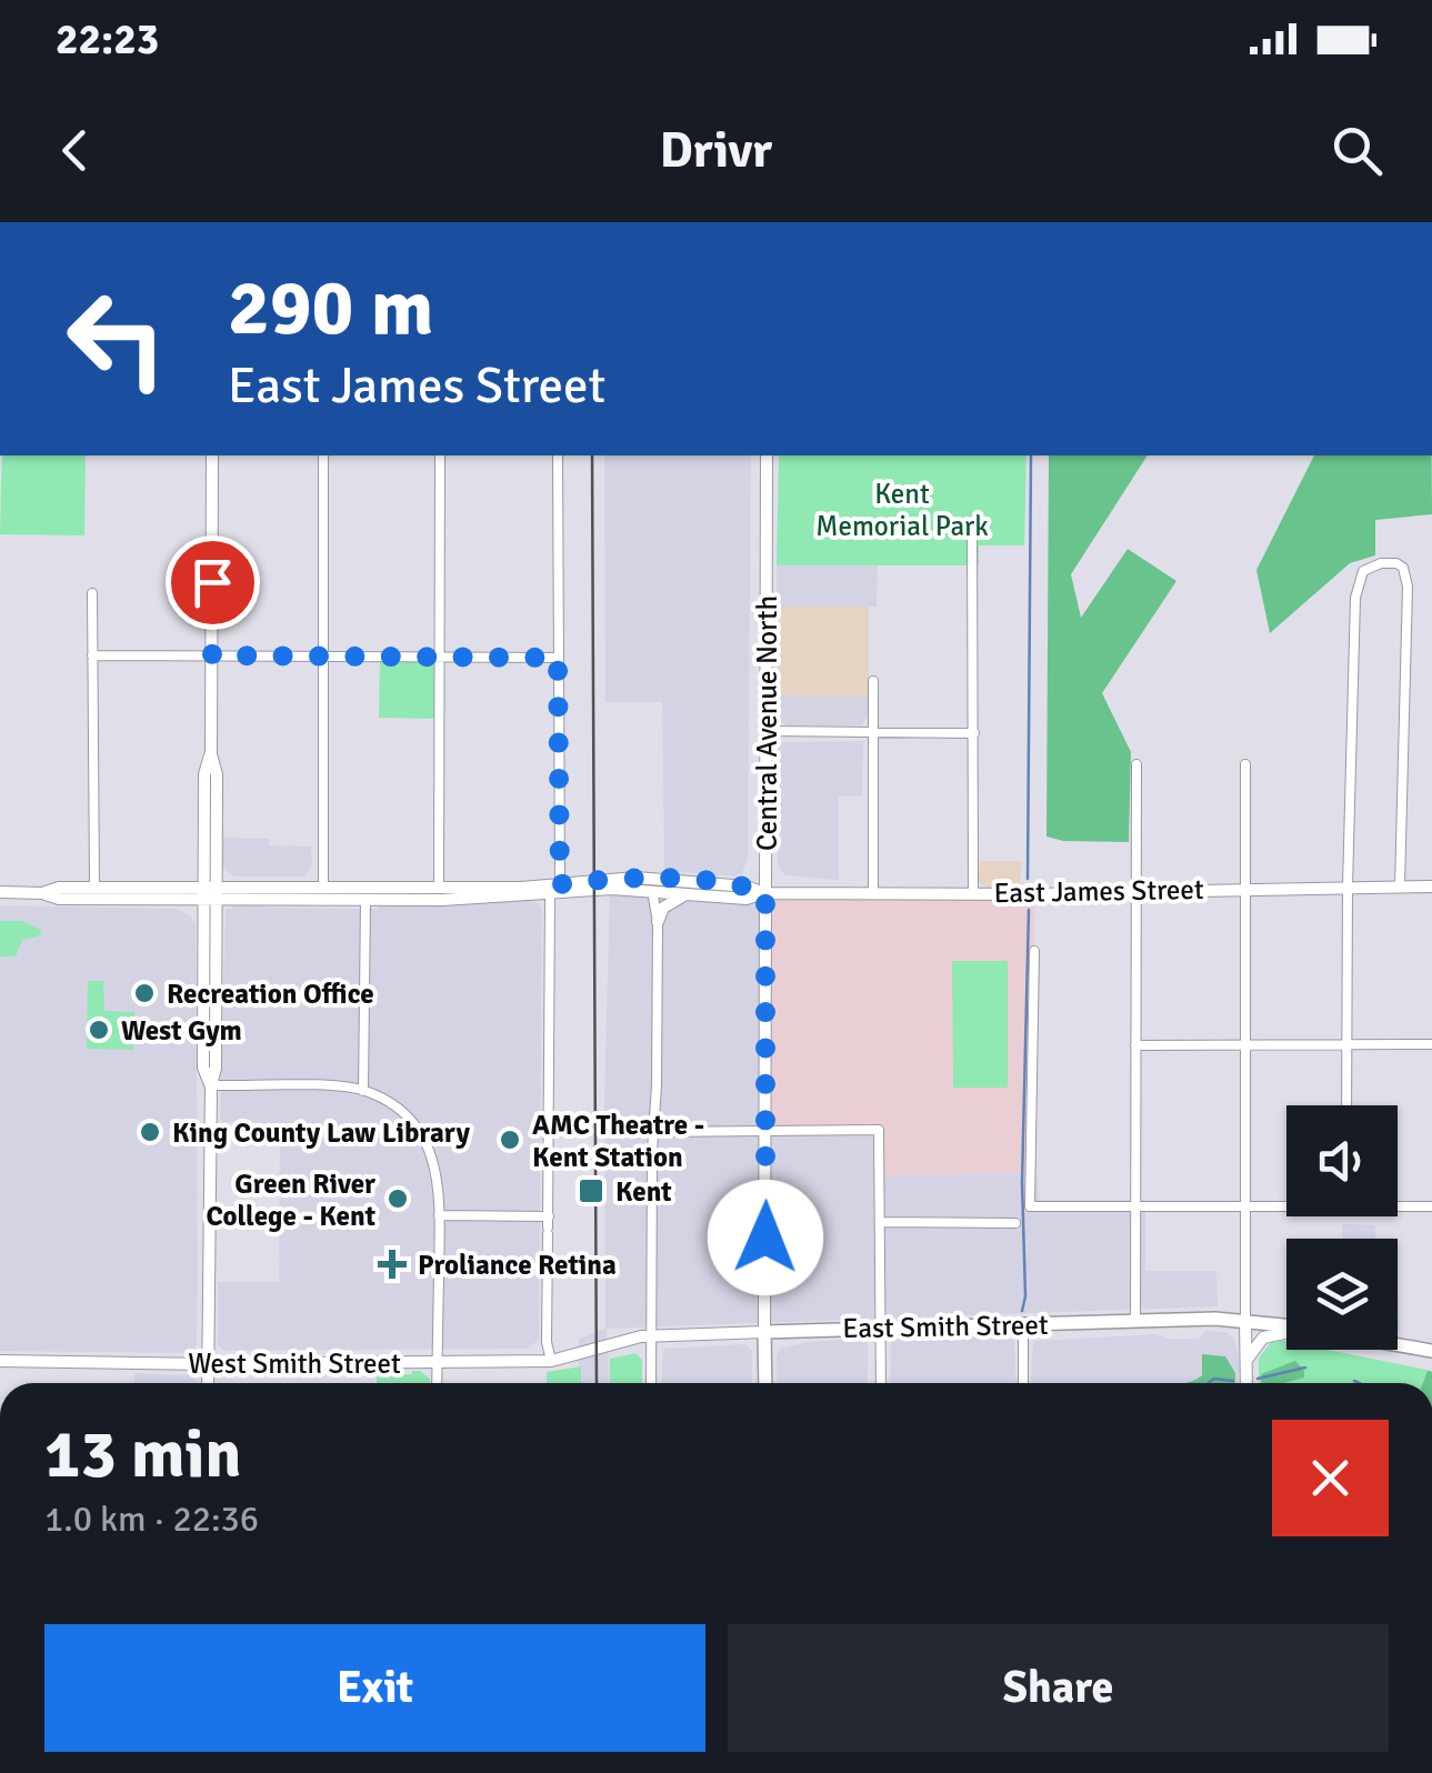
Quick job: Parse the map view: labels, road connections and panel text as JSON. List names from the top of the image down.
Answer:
{
  "streets": {
    "main road": [
      "Central Avenue North",
      "East James Street",
      "East Smith Street",
      "West Smith Street"
    ]
  },
  "crossings": [
    ["Central Avenue North", "East James Street"],
    ["Central Avenue North", "East Smith Street"],
    ["East Smith Street", "West Smith Street"]
  ],
  "parks": ["Kent Memorial Park"],
  "places": {
    "other": [
      "Recreation Office",
      "West Gym",
      "King County Law Library",
      "AMC Theatre - Kent Station",
      "Green River College - Kent"
    ],
    "transit": ["Kent"],
    "health": ["Proliance Retina"]
  },
  "page": {
    "status": "22:23",
    "header": "Drivr",
    "turn": ["290 m", "East James Street"],
    "heading": ["13 min", "1.0 km · 22:36"],
    "buttons": ["Exit", "Share"]
  }
}
